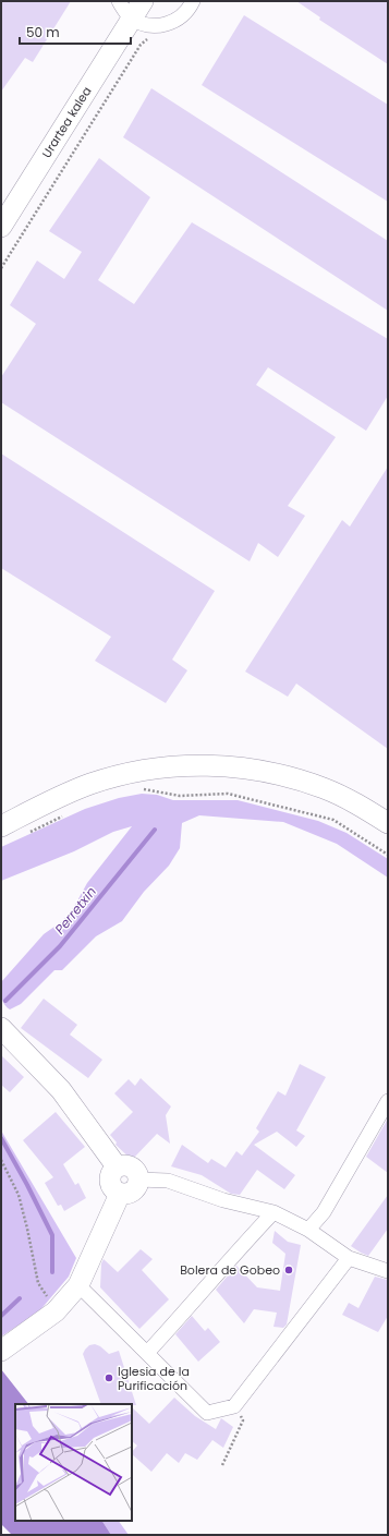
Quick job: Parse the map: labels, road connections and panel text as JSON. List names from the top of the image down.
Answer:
{
  "streets": {
    "street": ["Urartea kalea"]
  },
  "water": ["Perretxin"],
  "places": ["Bolera de Gobeo", "Iglesia de la Purificación"],
  "scale_bar": "50 m"
}
